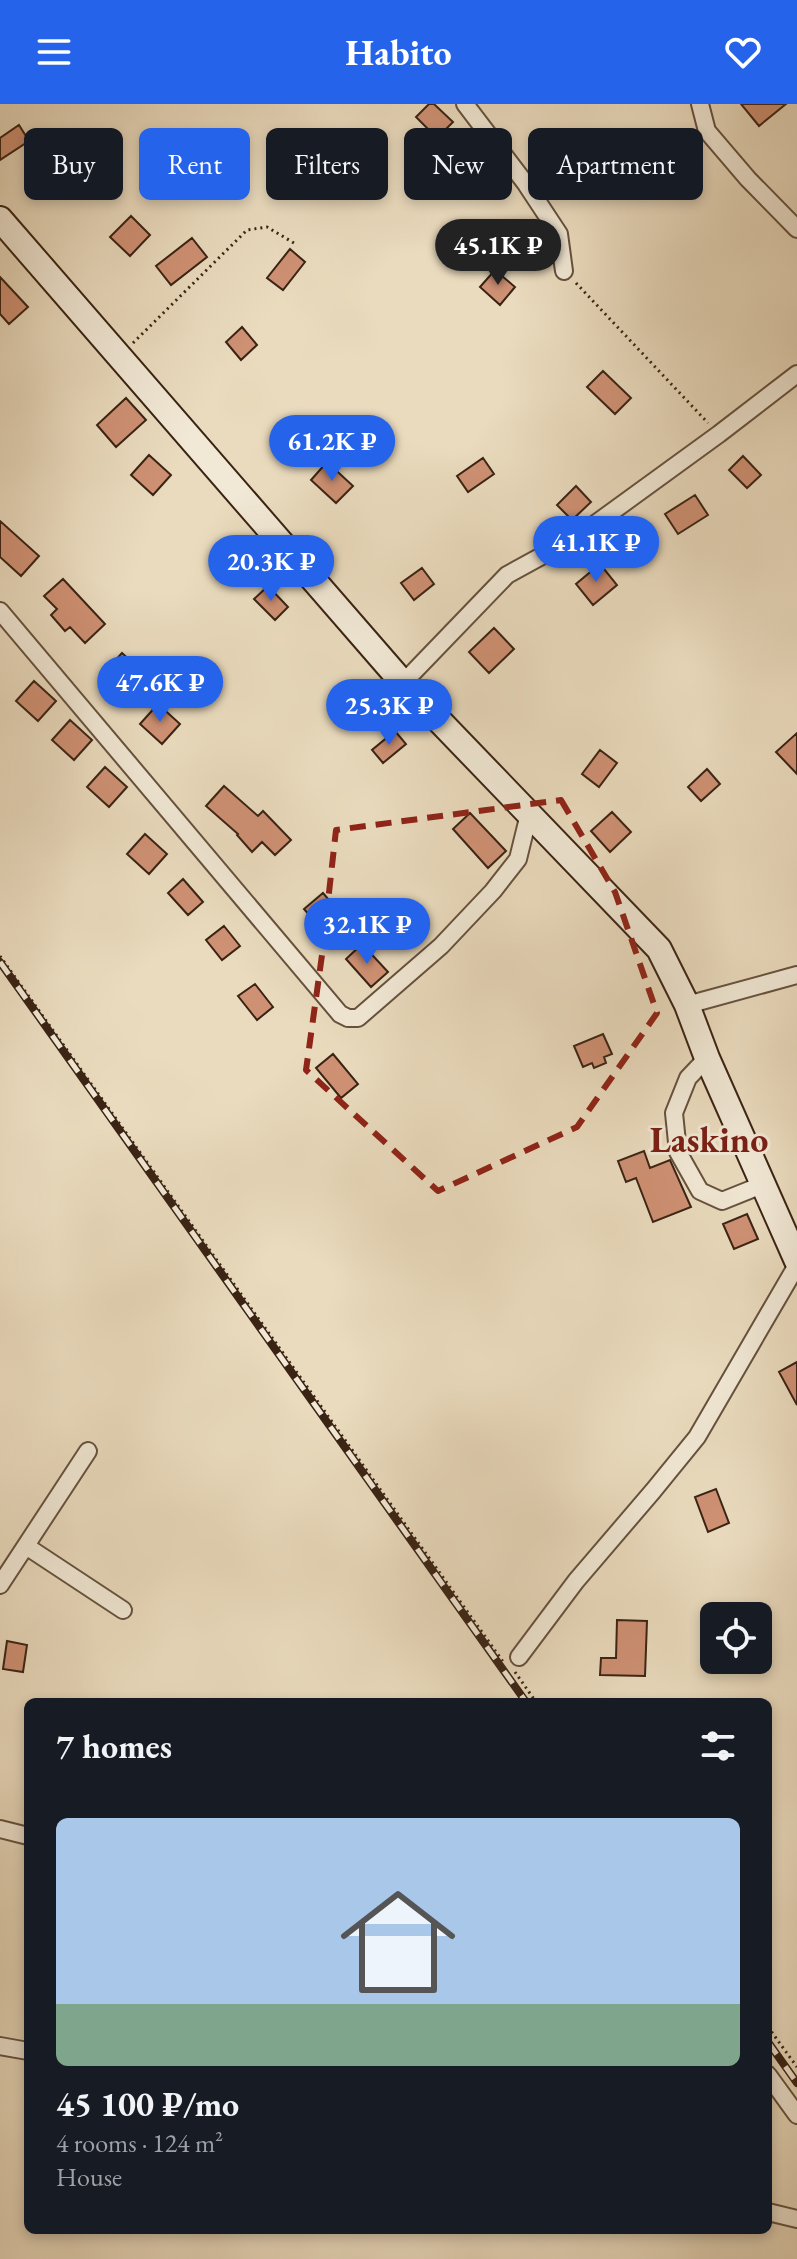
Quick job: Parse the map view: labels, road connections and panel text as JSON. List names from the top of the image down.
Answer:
{
  "districts": ["Laskino"],
  "page": {
    "header": "Habito",
    "chip": [
      "Buy",
      "Rent",
      "Filters",
      "New",
      "Apartment"
    ],
    "price": [
      "45.1K ₽",
      "61.2K ₽",
      "41.1K ₽",
      "20.3K ₽",
      "47.6K ₽",
      "25.3K ₽",
      "32.1K ₽"
    ],
    "heading": "7 homes",
    "list": [
      {
        "name": "45 100 ₽/mo",
        "note": "4 rooms · 124 m² · House"
      }
    ]
  }
}
